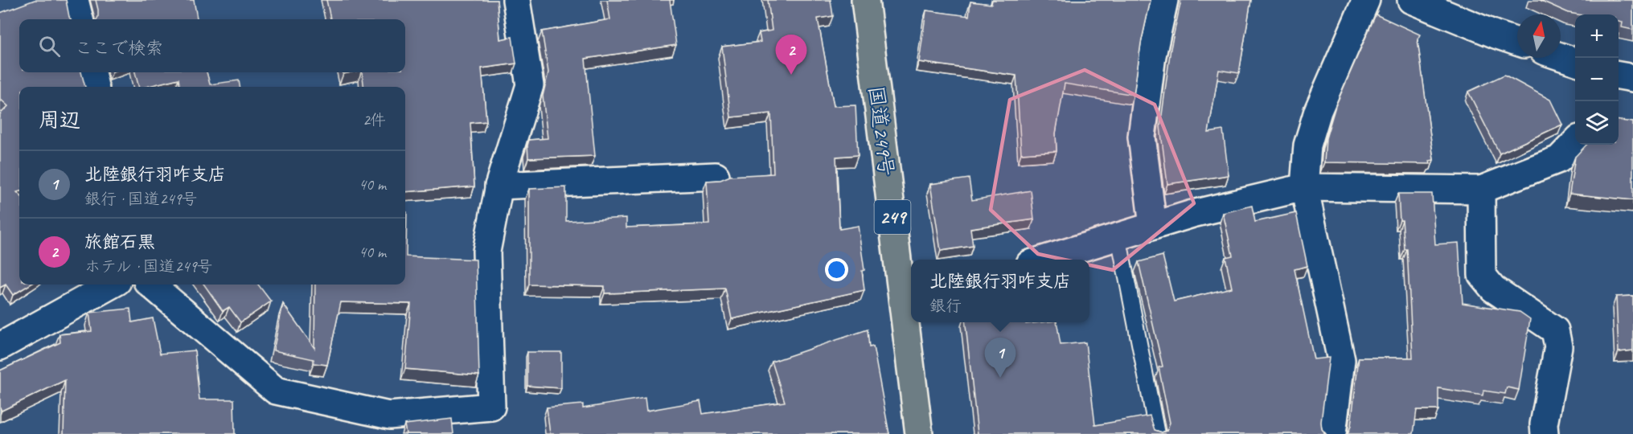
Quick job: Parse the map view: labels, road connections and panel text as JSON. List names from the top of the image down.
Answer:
{
  "streets": {
    "highway": ["国道249号", "249"]
  },
  "north": "top",
  "page": {
    "map_buttons": ["+", "−"],
    "search": "ここで検索",
    "pins": ["2", "1"],
    "heading": ["周辺", "2件"],
    "list": [
      {
        "mark": "1",
        "name": "北陸銀行羽咋支店",
        "note": "銀行 · 国道249号",
        "value": "40 m"
      },
      {
        "mark": "2",
        "name": "旅館石黒",
        "note": "ホテル · 国道249号",
        "value": "40 m"
      }
    ],
    "popup": ["北陸銀行羽咋支店", "銀行"]
  }
}
